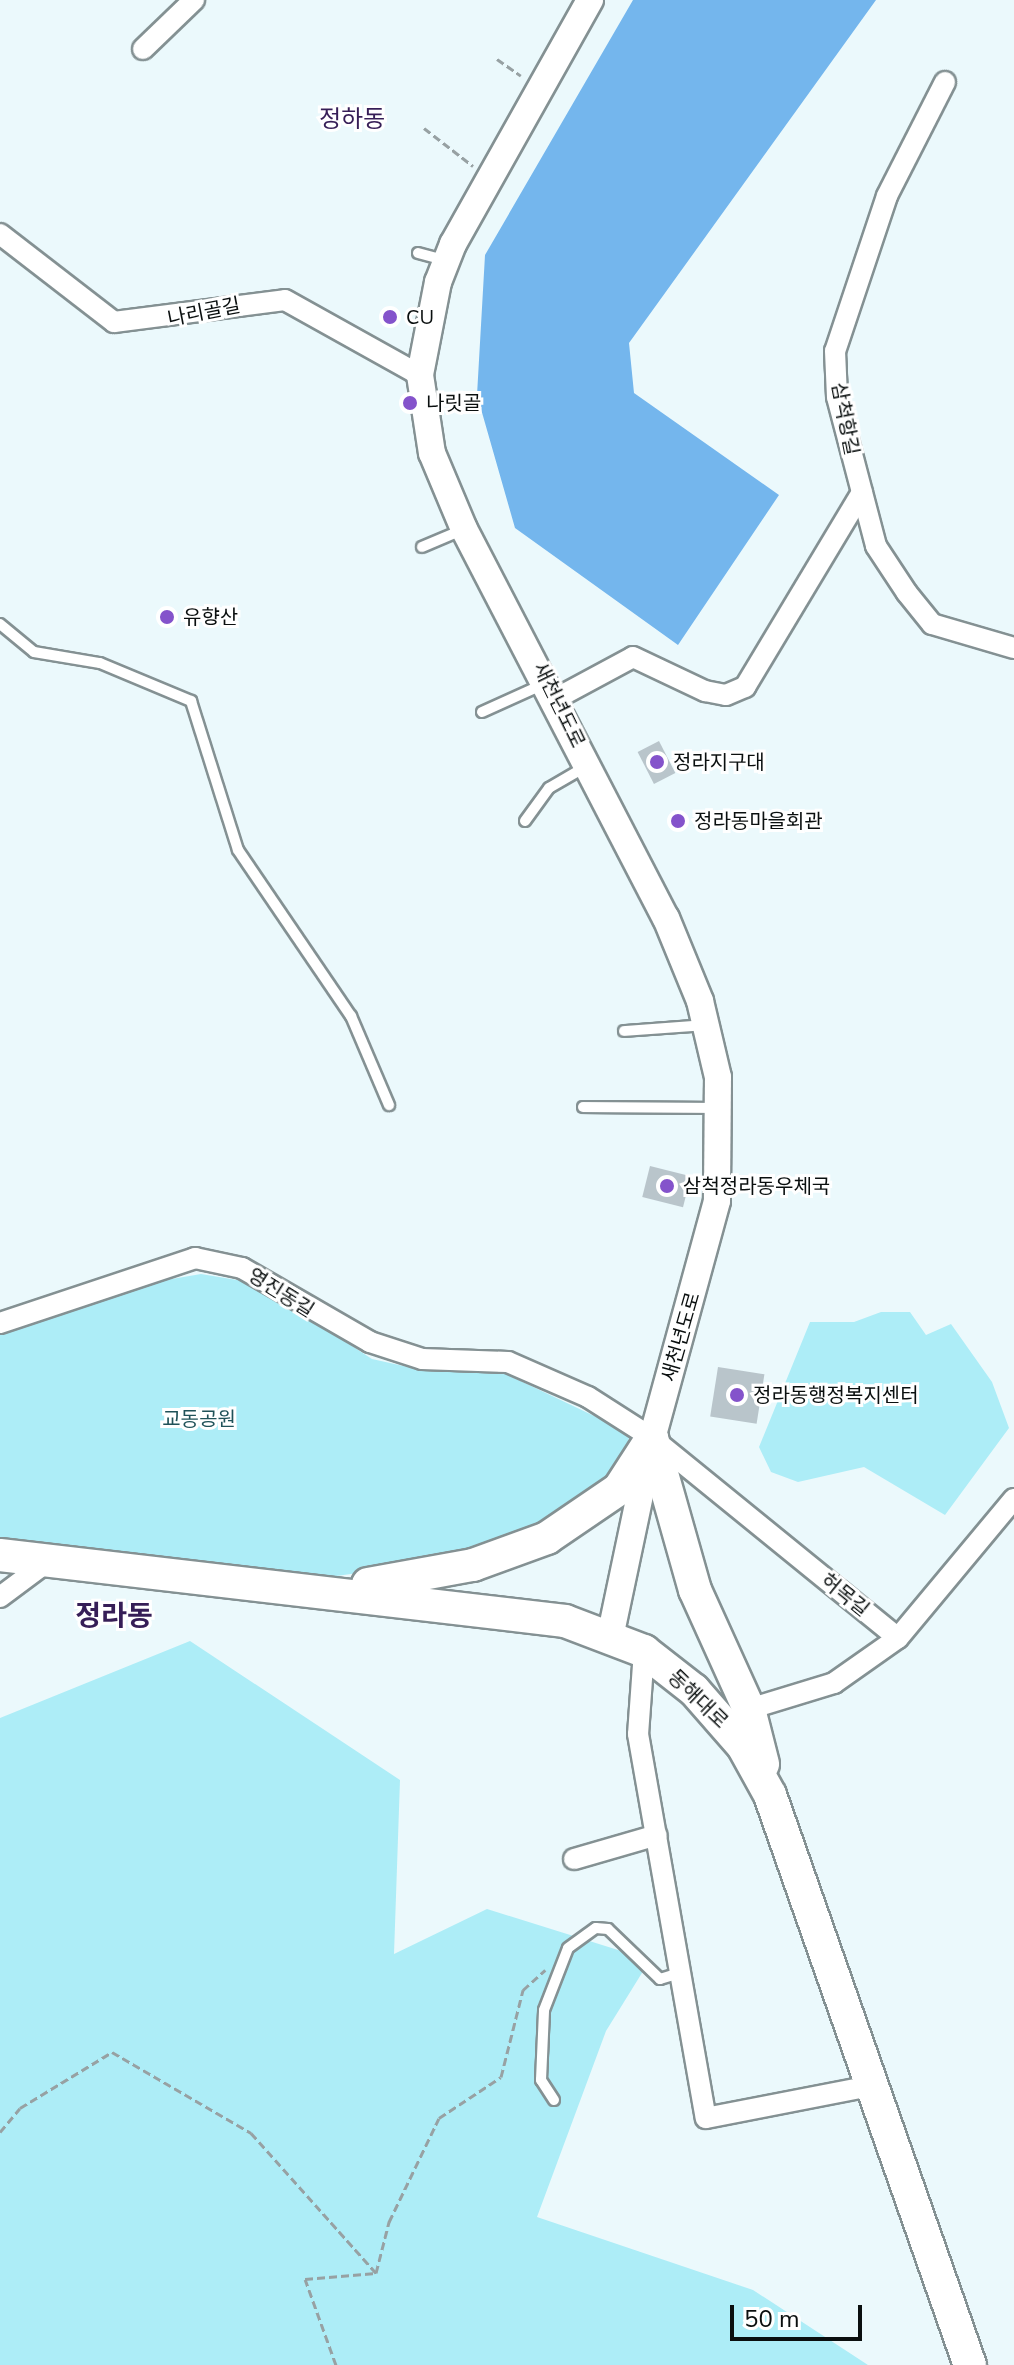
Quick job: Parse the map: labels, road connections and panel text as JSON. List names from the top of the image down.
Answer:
{
  "streets": {
    "main road": ["동해대로"],
    "street": [
      "나리골길",
      "삼척항길",
      "새천년도로",
      "영진동길",
      "허목길"
    ]
  },
  "crossings": [
    ["나리골길", "새천년도로"],
    ["새천년도로", "영진동길"],
    ["새천년도로", "허목길"],
    ["새천년도로", "동해대로"],
    ["영진동길", "허목길"]
  ],
  "districts": ["정하동", "정라동"],
  "parks": ["교동공원"],
  "places": [
    "CU",
    "나릿골",
    "유향산",
    "정라지구대",
    "정라동마을회관",
    "삼척정라동우체국",
    "정라동행정복지센터"
  ],
  "scale_bar": "50 m"
}
